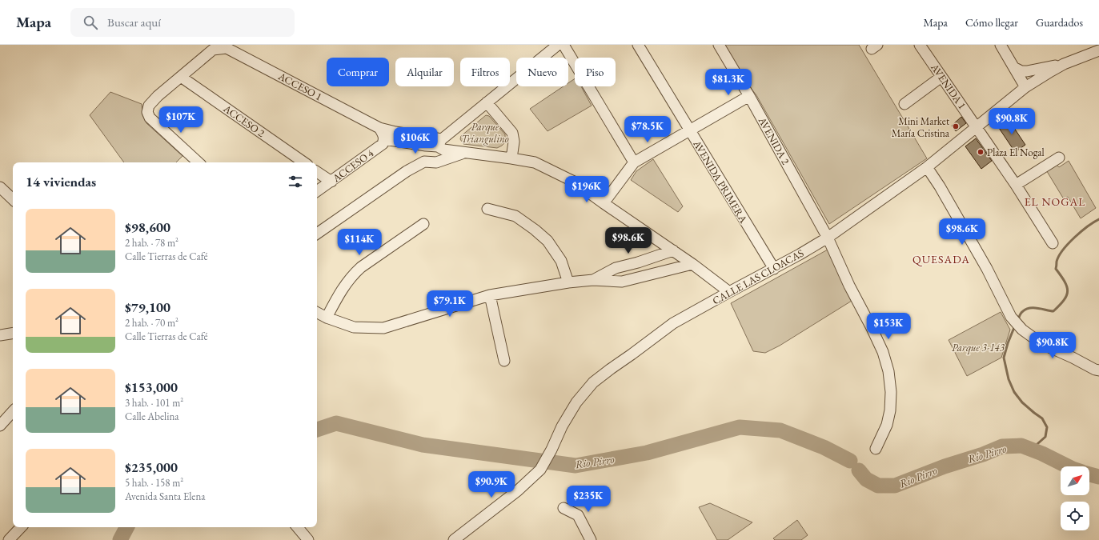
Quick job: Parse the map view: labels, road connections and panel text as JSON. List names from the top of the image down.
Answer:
{
  "streets": {
    "street": [
      "ACCESO 1",
      "AVENIDA 1",
      "ACCESO 2",
      "AVENIDA 2",
      "ACCESO 4",
      "AVENIDA PRIMERA",
      "CALLE LAS CLOACAS"
    ]
  },
  "crossings": [
    ["ACCESO 1", "ACCESO 2"],
    ["ACCESO 1", "ACCESO 4"],
    ["ACCESO 1", "CALLE LAS CLOACAS"],
    ["AVENIDA 1", "CALLE LAS CLOACAS"],
    ["AVENIDA 2", "CALLE LAS CLOACAS"],
    ["AVENIDA PRIMERA", "CALLE LAS CLOACAS"]
  ],
  "districts": ["EL NOGAL", "QUESADA"],
  "water": ["Río Pirro", "Rio Pirro"],
  "parks": ["Parque Triangulino", "Parque 3-143"],
  "places": ["Mini Market María Cristina", "Plaza El Nogal"],
  "north": "top right",
  "page": {
    "header": "Mapa",
    "search": "Buscar aquí",
    "nav": ["Mapa", "Cómo llegar", "Guardados"],
    "chip": [
      "Comprar",
      "Alquilar",
      "Filtros",
      "Nuevo",
      "Piso"
    ],
    "price": [
      "$81.3K",
      "$107K",
      "$90.8K",
      "$78.5K",
      "$106K",
      "$196K",
      "$98.6K",
      "$98.6K",
      "$114K",
      "$79.1K",
      "$153K",
      "$90.8K",
      "$90.9K",
      "$235K"
    ],
    "heading": "14 viviendas",
    "list": [
      {
        "name": "$98,600",
        "note": "2 hab. · 78 m² · Calle Tierras de Café"
      },
      {
        "name": "$79,100",
        "note": "2 hab. · 70 m² · Calle Tierras de Café"
      },
      {
        "name": "$153,000",
        "note": "3 hab. · 101 m² · Calle Abelina"
      },
      {
        "name": "$235,000",
        "note": "5 hab. · 158 m² · Avenida Santa Elena"
      }
    ]
  }
}
